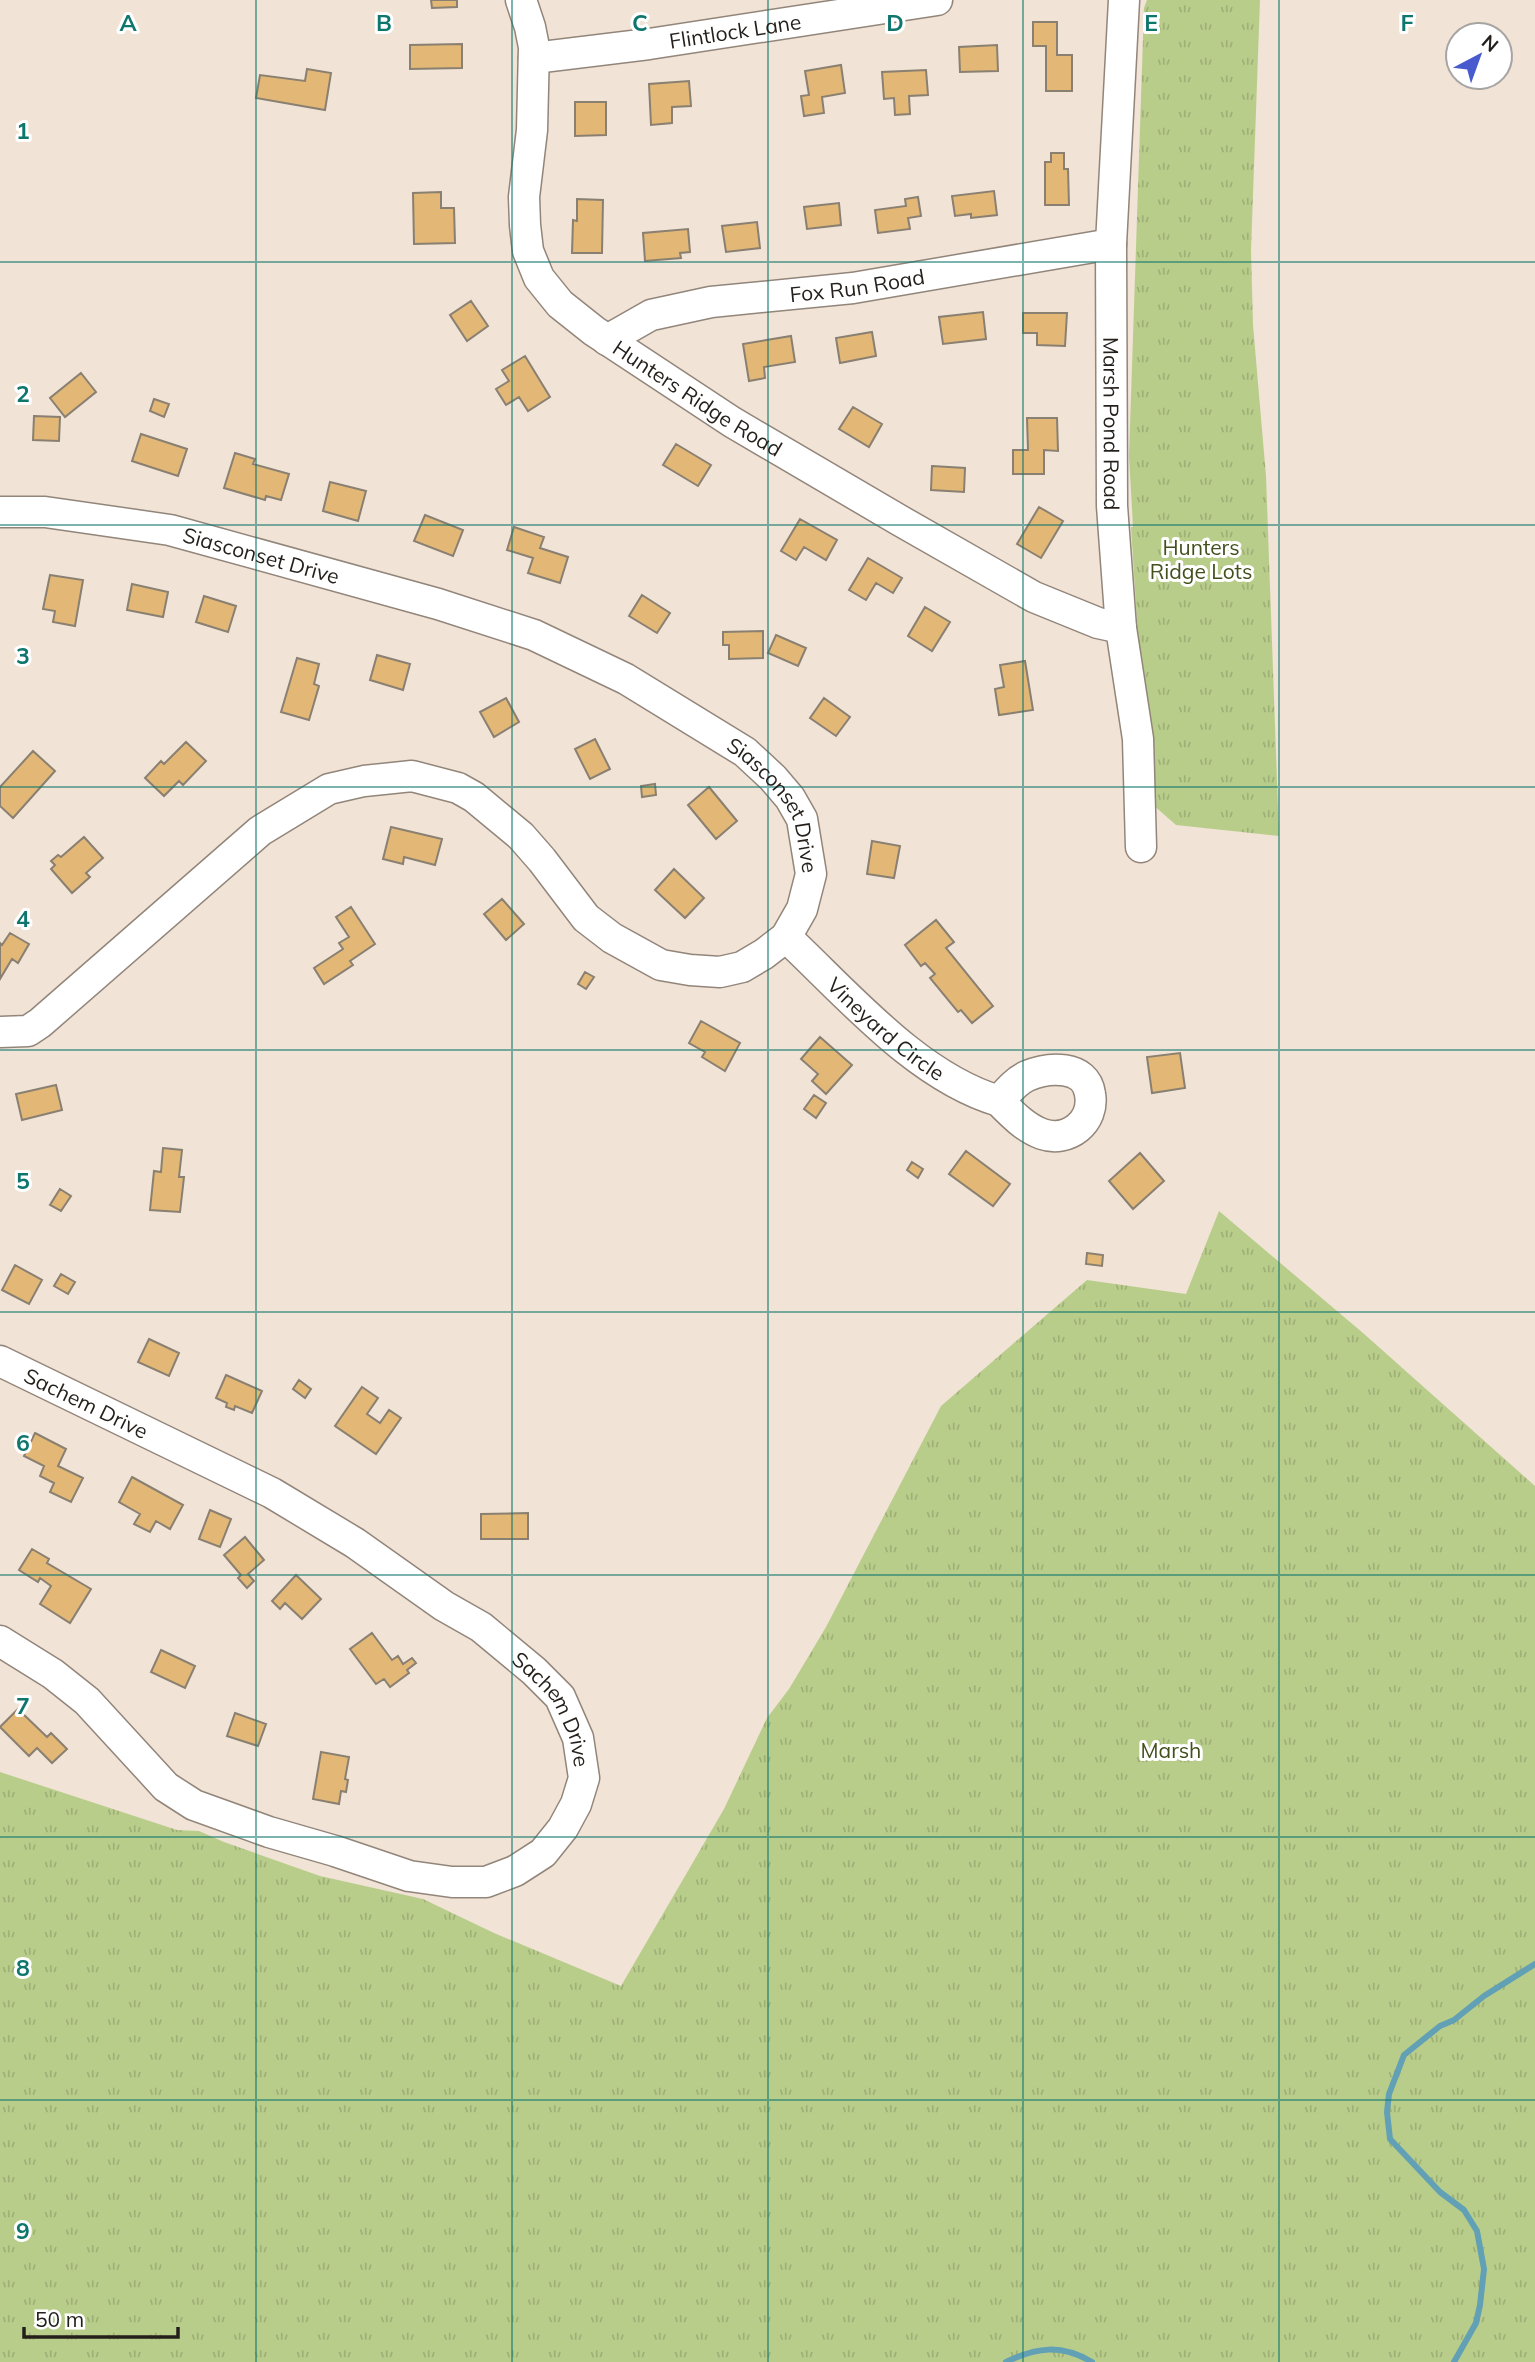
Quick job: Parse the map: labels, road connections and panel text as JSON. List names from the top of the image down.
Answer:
{
  "streets": {
    "street": [
      "Flintlock Lane",
      "Fox Run Road",
      "Hunters Ridge Road",
      "Marsh Pond Road",
      "Siasconset Drive",
      "Vineyard Circle",
      "Sachem Drive"
    ]
  },
  "crossings": [
    ["Flintlock Lane", "Hunters Ridge Road"],
    ["Fox Run Road", "Hunters Ridge Road"],
    ["Fox Run Road", "Marsh Pond Road"],
    ["Hunters Ridge Road", "Marsh Pond Road"],
    ["Siasconset Drive", "Vineyard Circle"]
  ],
  "parks": ["Hunters Ridge Lots", "Marsh"],
  "scale_bar": "50 m",
  "north": "top right",
  "grid": {
    "columns": [
      "A",
      "B",
      "C",
      "D",
      "E",
      "F"
    ],
    "rows": [
      "1",
      "2",
      "3",
      "4",
      "5",
      "6",
      "7",
      "8",
      "9"
    ]
  }
}
